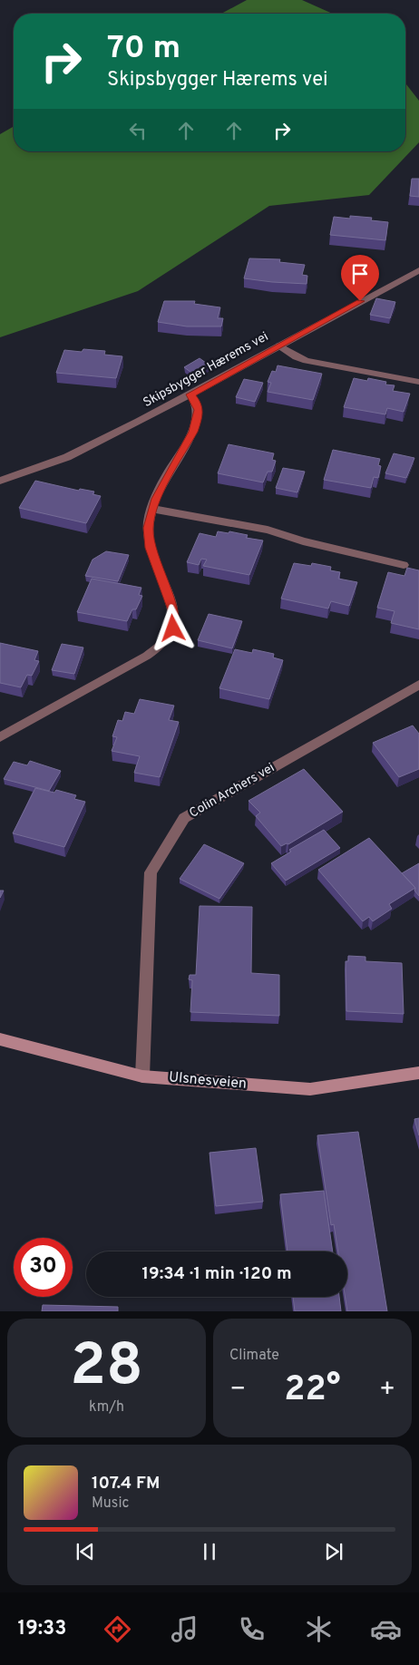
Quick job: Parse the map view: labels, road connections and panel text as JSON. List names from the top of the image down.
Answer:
{
  "streets": {
    "street": ["Skipsbygger Hærems vei", "Colin Archers vei", "Ulsnesveien"]
  },
  "crossings": [
    ["Colin Archers vei", "Ulsnesveien"]
  ],
  "page": {
    "turn": ["70 m", "Skipsbygger Hærems vei"],
    "limit": "30",
    "trip": "19:34 · 1 min · 120 m",
    "tile": [
      ["28", "km/h"],
      "Climate"
    ],
    "heat": ["−", "22°", "+"],
    "song": ["107.4 FM", "Music"],
    "tabs": "19:33"
  }
}
